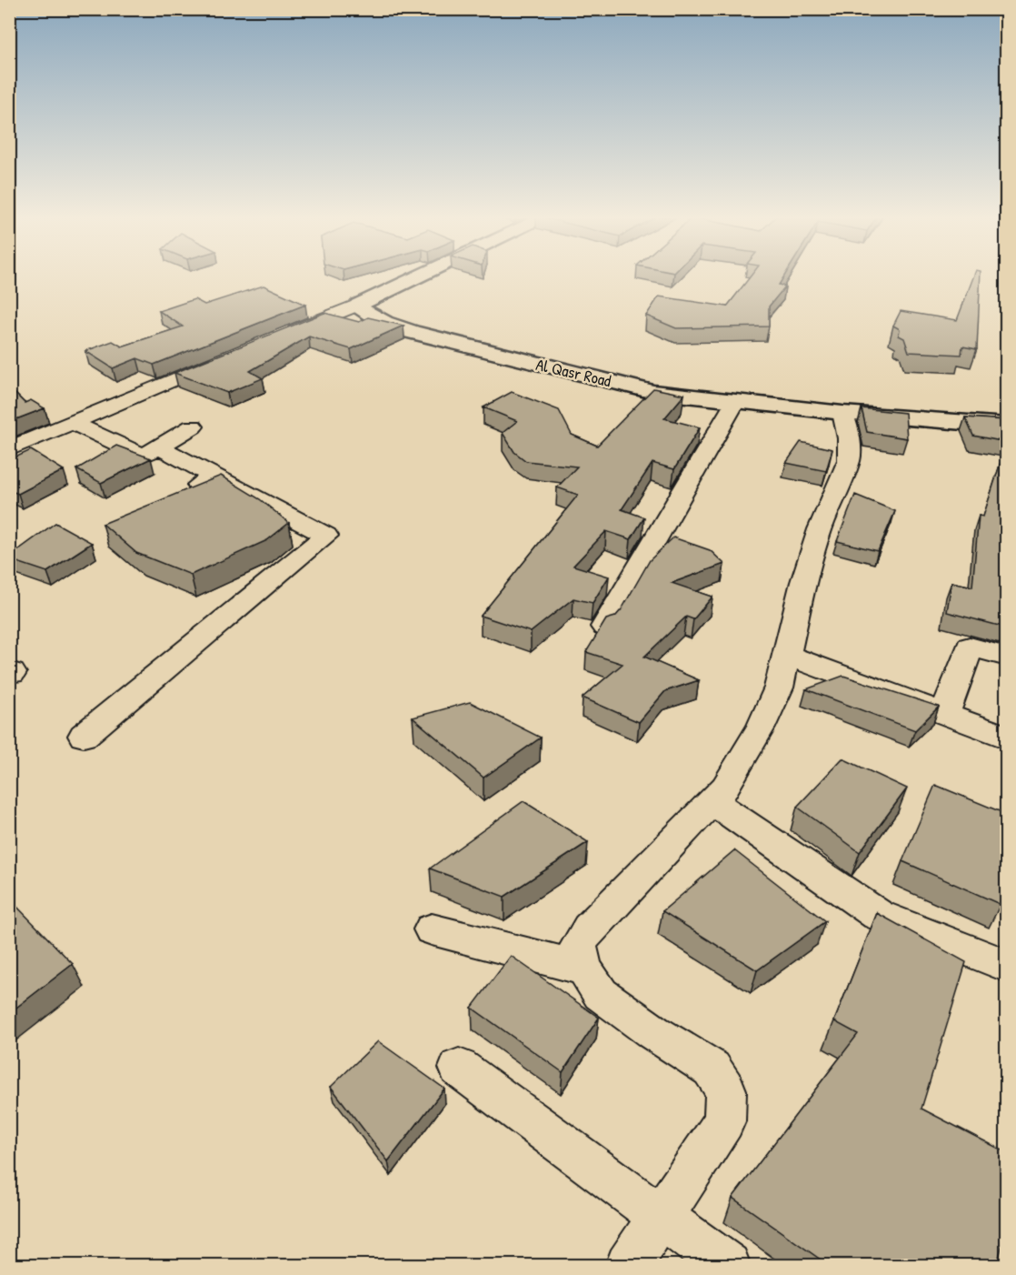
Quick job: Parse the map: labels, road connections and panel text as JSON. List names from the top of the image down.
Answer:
{
  "streets": {
    "street": ["Al Qasr Road"]
  }
}
